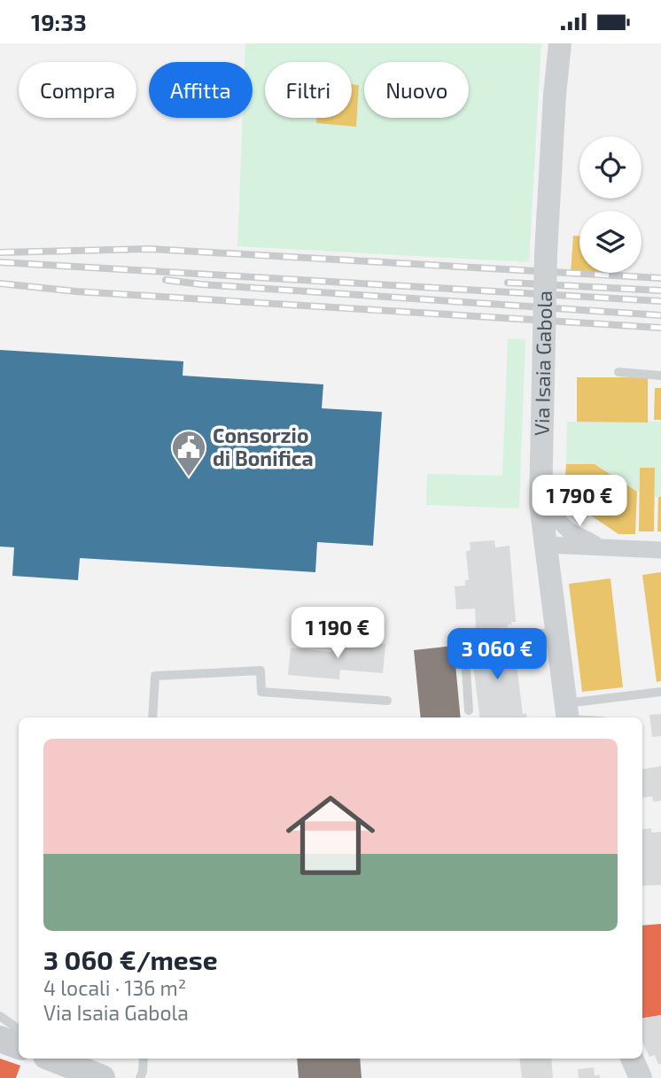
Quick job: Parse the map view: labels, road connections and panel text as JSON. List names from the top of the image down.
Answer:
{
  "streets": {
    "street": ["Via Isaia Gabola"]
  },
  "places": {
    "public building": ["Consorzio di Bonifica"]
  },
  "page": {
    "status": "19:33",
    "chip": [
      "Compra",
      "Affitta",
      "Filtri",
      "Nuovo"
    ],
    "price": ["1 790 €", "1 190 €", "3 060 €"],
    "list": [
      {
        "name": "3 060 €/mese",
        "note": "4 locali · 136 m² · Via Isaia Gabola"
      }
    ]
  }
}
